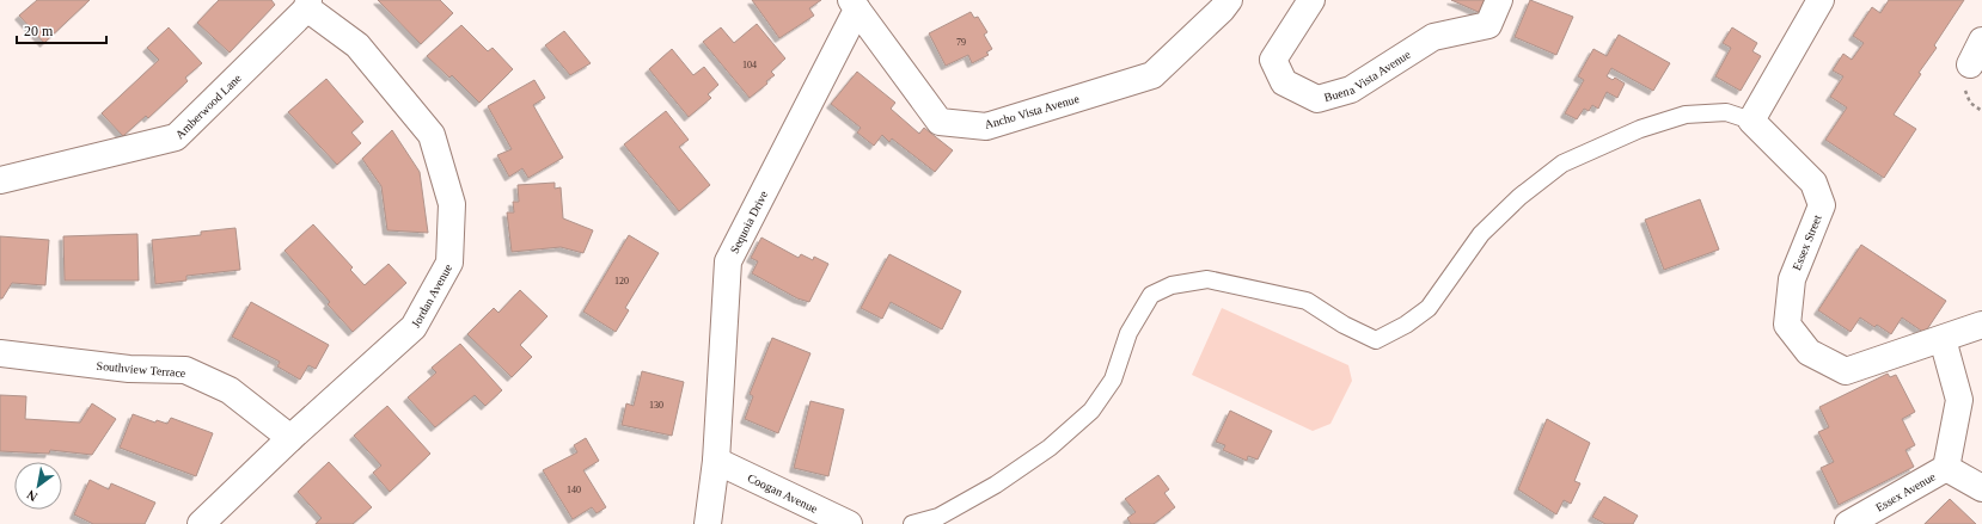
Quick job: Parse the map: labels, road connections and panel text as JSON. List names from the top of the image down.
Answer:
{
  "streets": {
    "street": [
      "Buena Vista Avenue",
      "Amberwood Lane",
      "Ancho Vista Avenue",
      "Sequoia Drive",
      "Essex Street",
      "Jordan Avenue",
      "Southview Terrace",
      "Essex Avenue",
      "Coogan Avenue"
    ]
  },
  "crossings": [
    ["Amberwood Lane", "Jordan Avenue"],
    ["Ancho Vista Avenue", "Sequoia Drive"],
    ["Sequoia Drive", "Coogan Avenue"],
    ["Essex Street", "Essex Avenue"],
    ["Jordan Avenue", "Southview Terrace"]
  ],
  "house_numbers": [
    "79",
    "104",
    "120",
    "130",
    "140"
  ],
  "scale_bar": "20 m",
  "north": "bottom left"
}
